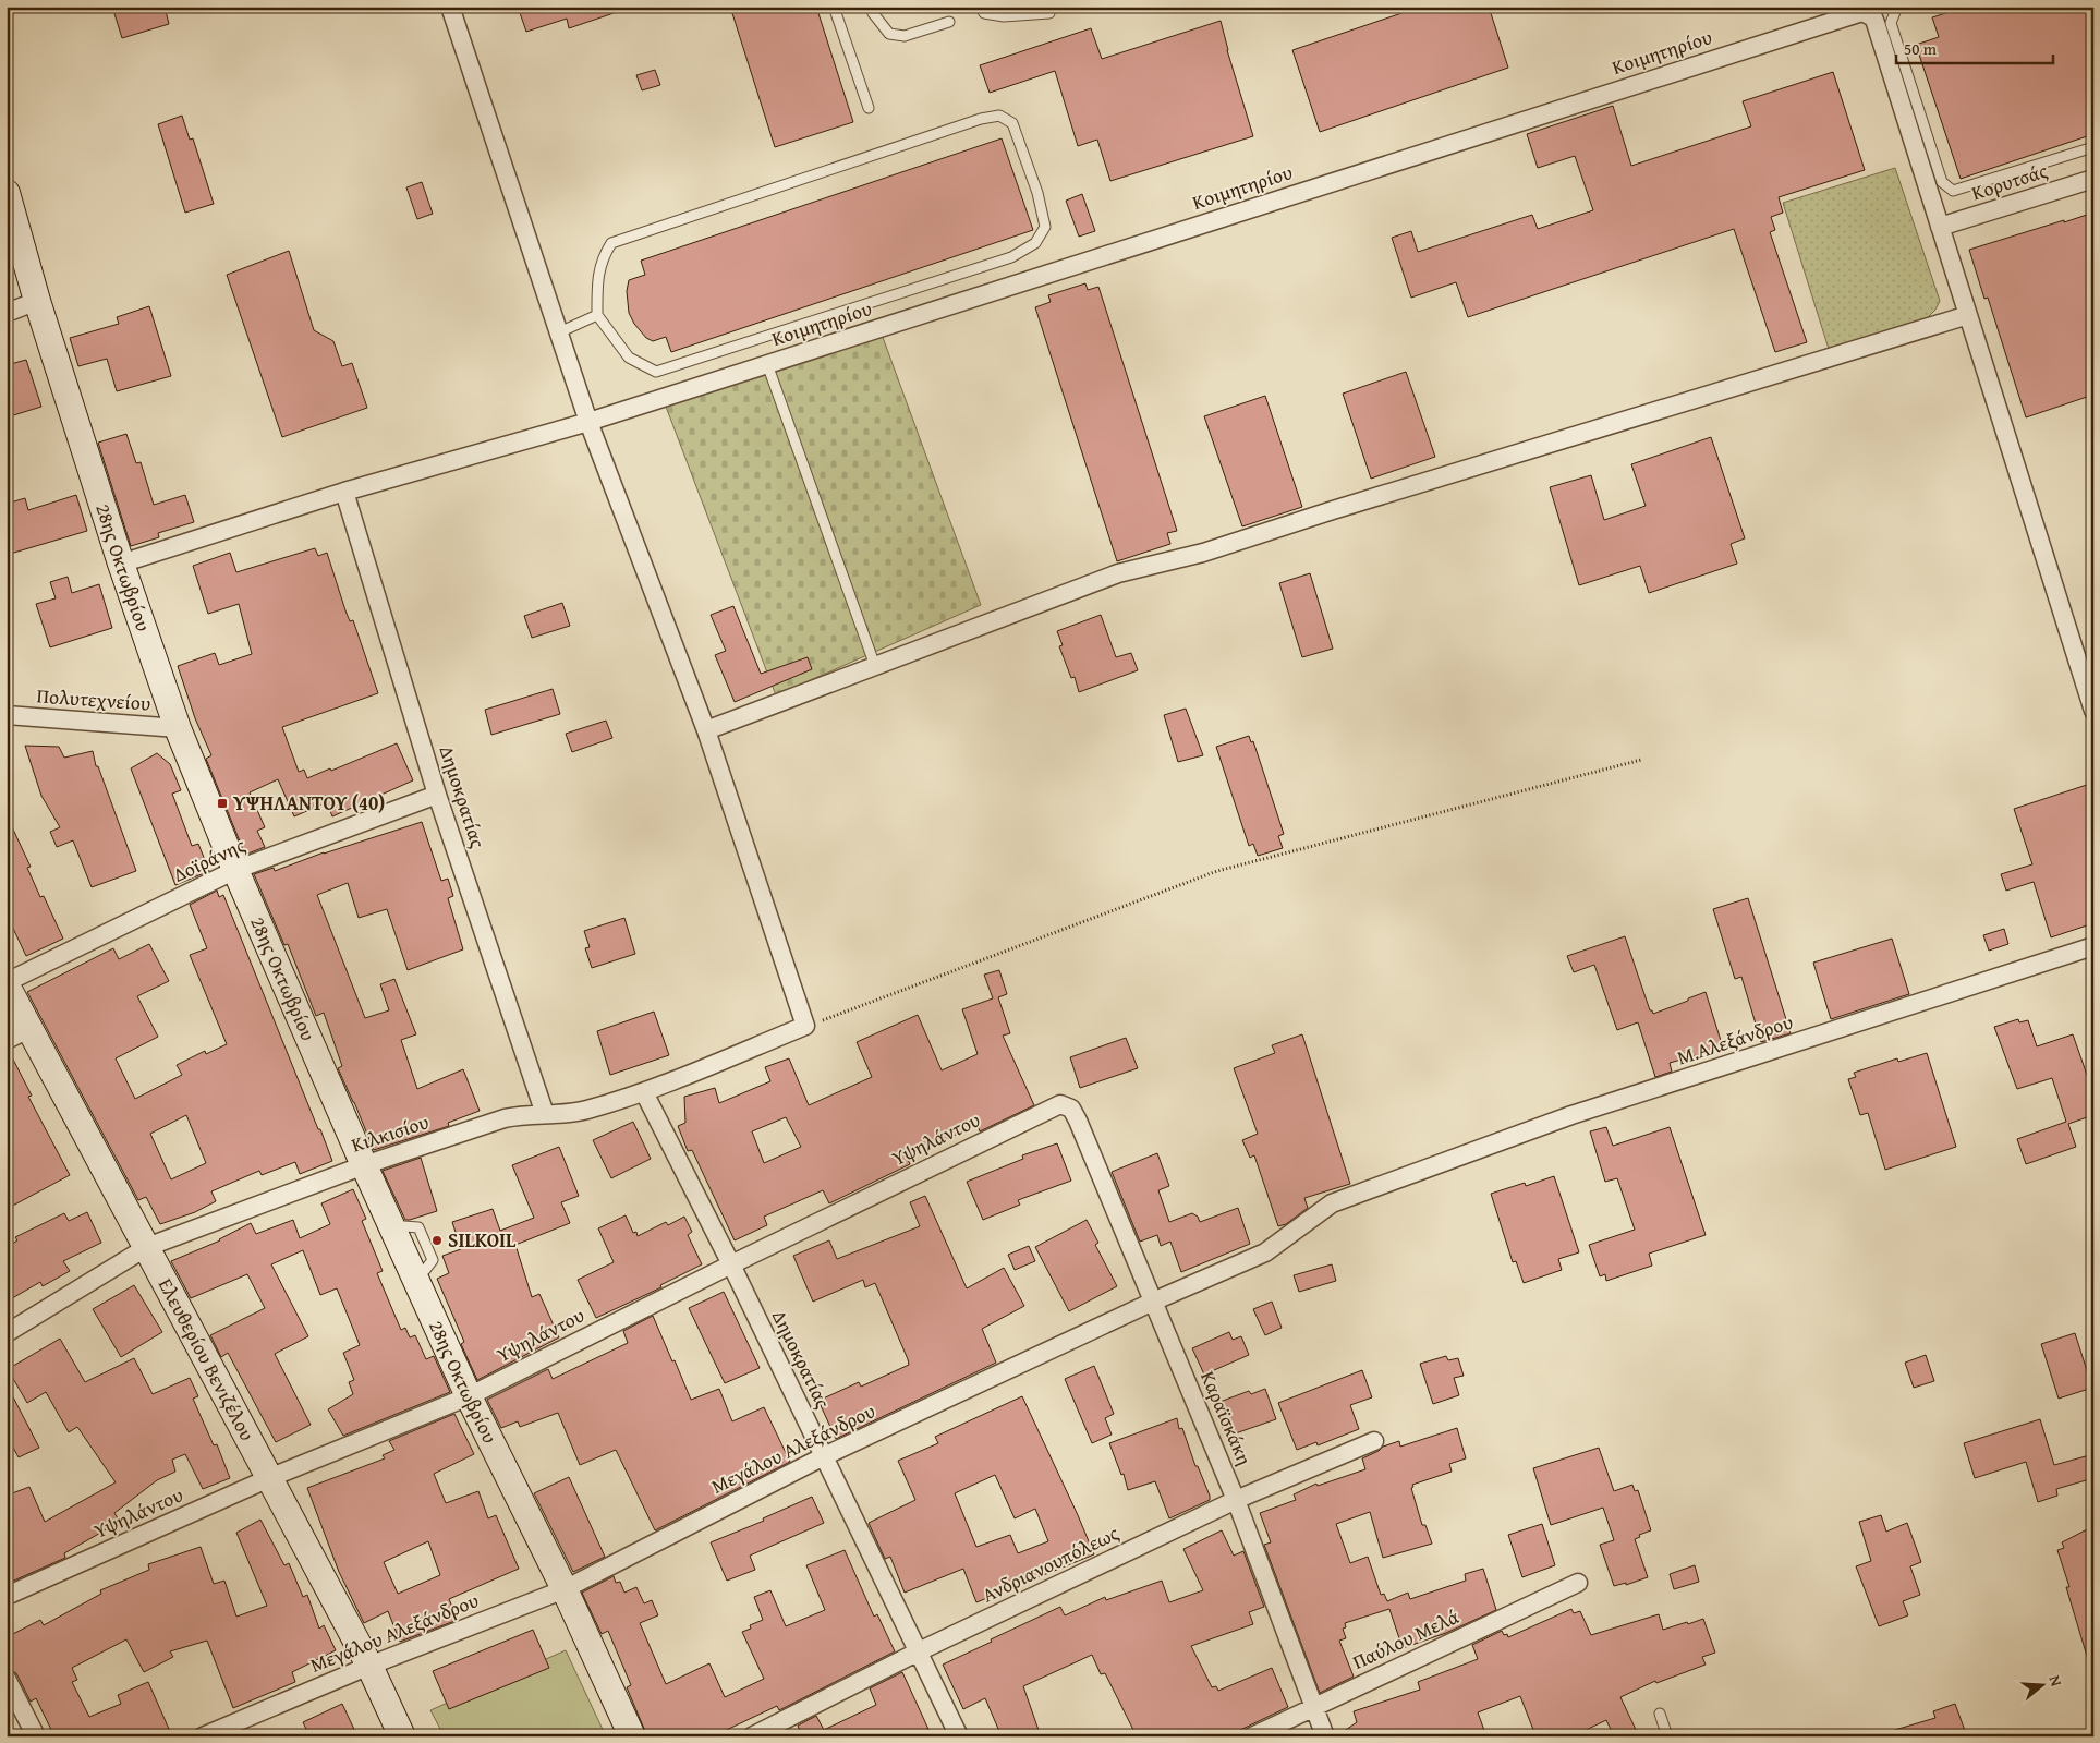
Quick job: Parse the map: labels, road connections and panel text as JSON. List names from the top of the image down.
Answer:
{
  "streets": {
    "main road": ["28ης Οκτωβρίου", "Ελευθερίου Βενιζέλου"],
    "street": [
      "Κοιμητηρίου",
      "Κορυτσάς",
      "Πολυτεχνείου",
      "Δημοκρατίας",
      "Δοϊράνης",
      "Μ.Αλεξάνδρου",
      "Κιλκισίου",
      "Υψηλάντου",
      "Καραϊσκάκη",
      "Μεγάλου Αλεξάνδρου",
      "Ανδριανουπόλεως",
      "Παύλου Μελά"
    ]
  },
  "crossings": [
    ["Κοιμητηρίου", "Κορυτσάς"],
    ["Κοιμητηρίου", "28ης Οκτωβρίου"],
    ["Κοιμητηρίου", "Δημοκρατίας"],
    ["28ης Οκτωβρίου", "Πολυτεχνείου"],
    ["28ης Οκτωβρίου", "Δοϊράνης"],
    ["28ης Οκτωβρίου", "Κιλκισίου"],
    ["28ης Οκτωβρίου", "Υψηλάντου"],
    ["28ης Οκτωβρίου", "Μεγάλου Αλεξάνδρου"],
    ["Δημοκρατίας", "Δοϊράνης"],
    ["Δημοκρατίας", "Κιλκισίου"],
    ["Δημοκρατίας", "Υψηλάντου"],
    ["Δημοκρατίας", "Μεγάλου Αλεξάνδρου"],
    ["Δημοκρατίας", "Ανδριανουπόλεως"],
    ["Δοϊράνης", "Ελευθερίου Βενιζέλου"],
    ["Μ.Αλεξάνδρου", "Μεγάλου Αλεξάνδρου"],
    ["Κιλκισίου", "Ελευθερίου Βενιζέλου"],
    ["Υψηλάντου", "Ελευθερίου Βενιζέλου"],
    ["Υψηλάντου", "Καραϊσκάκη"],
    ["Ελευθερίου Βενιζέλου", "Μεγάλου Αλεξάνδρου"],
    ["Καραϊσκάκη", "Μεγάλου Αλεξάνδρου"],
    ["Καραϊσκάκη", "Ανδριανουπόλεως"],
    ["Καραϊσκάκη", "Παύλου Μελά"]
  ],
  "places": {
    "transit": ["ΥΨΗΛΑΝΤΟΥ (40)"],
    "other": ["SILKOIL"]
  },
  "scale_bar": "50 m",
  "north": "right"
}
